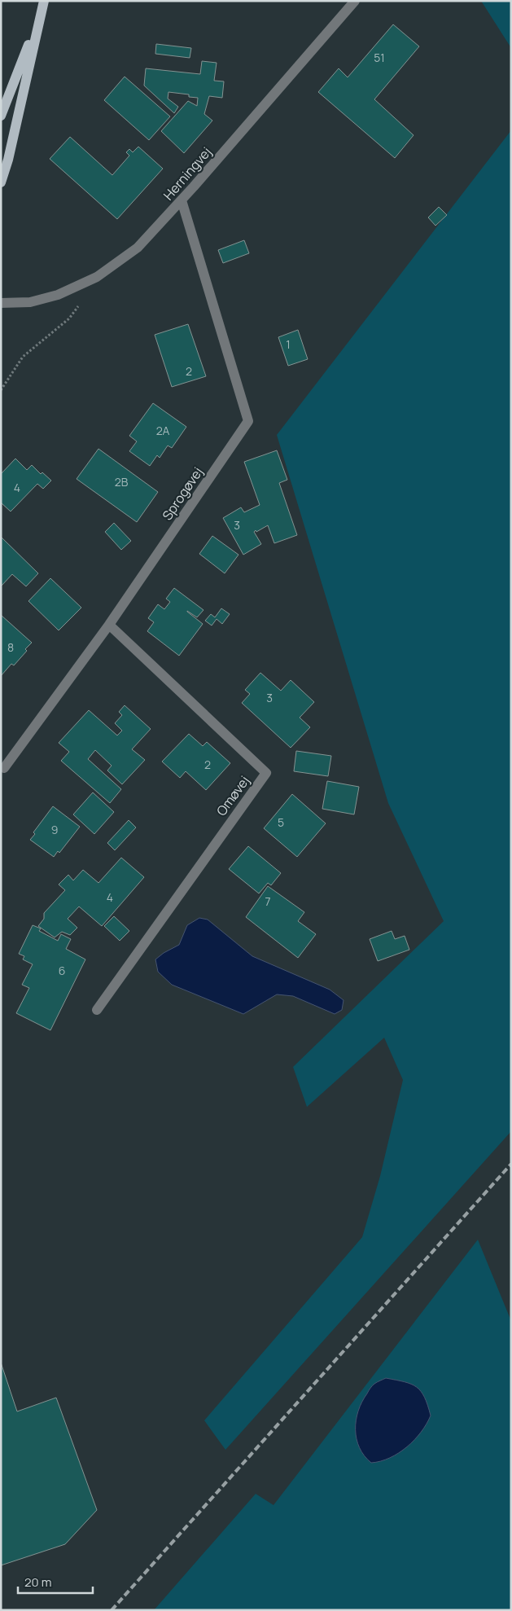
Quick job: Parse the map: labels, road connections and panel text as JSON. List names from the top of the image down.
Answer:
{
  "streets": {
    "street": ["Herningvej", "Sprogøvej", "Omøvej"]
  },
  "crossings": [
    ["Herningvej", "Sprogøvej"],
    ["Sprogøvej", "Omøvej"]
  ],
  "house_numbers": [
    "51",
    "1",
    "2",
    "2A",
    "2B",
    "4",
    "3",
    "8",
    "3",
    "2",
    "5",
    "9",
    "4",
    "7",
    "6"
  ],
  "scale_bar": "20 m"
}
